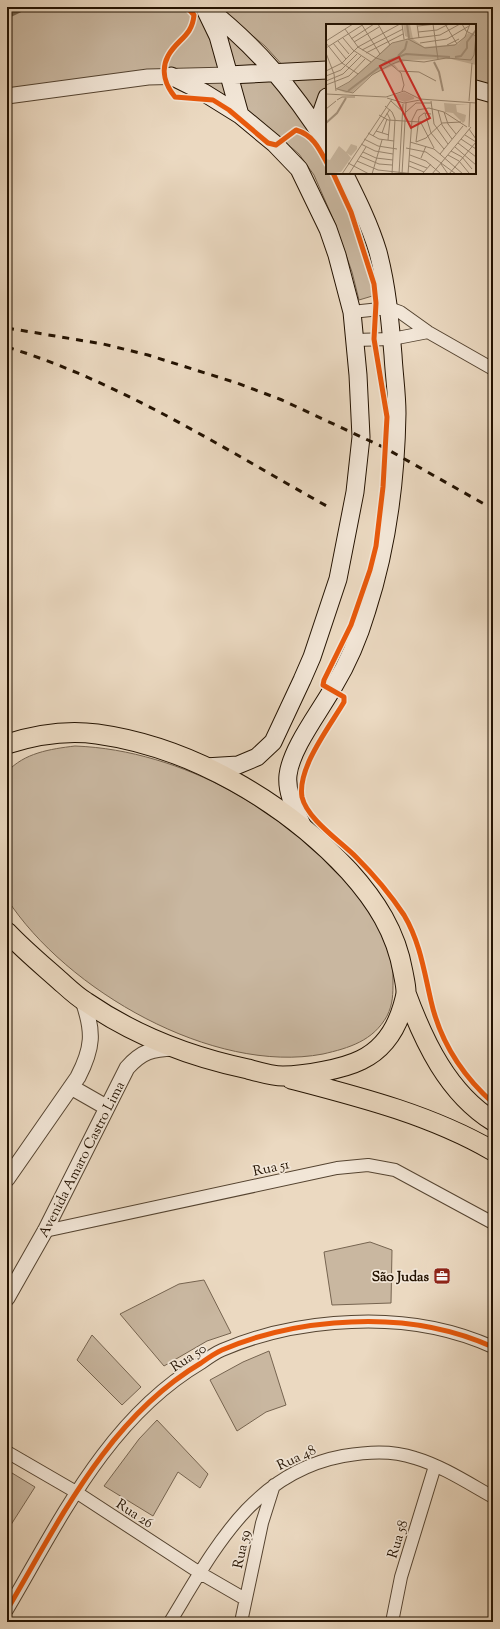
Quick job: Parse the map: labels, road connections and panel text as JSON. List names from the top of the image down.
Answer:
{
  "streets": {
    "street": [
      "Avenida Amaro Castro Lima",
      "Rua 51",
      "Rua 50",
      "Rua 48",
      "Rua 26",
      "Rua 58",
      "Rua 59"
    ]
  },
  "crossings": [
    ["Avenida Amaro Castro Lima", "Rua 51"],
    ["Rua 50", "Rua 26"],
    ["Rua 48", "Rua 26"],
    ["Rua 48", "Rua 58"],
    ["Rua 48", "Rua 59"],
    ["Rua 26", "Rua 59"]
  ],
  "places": {
    "office": ["São Judas"]
  }
}
